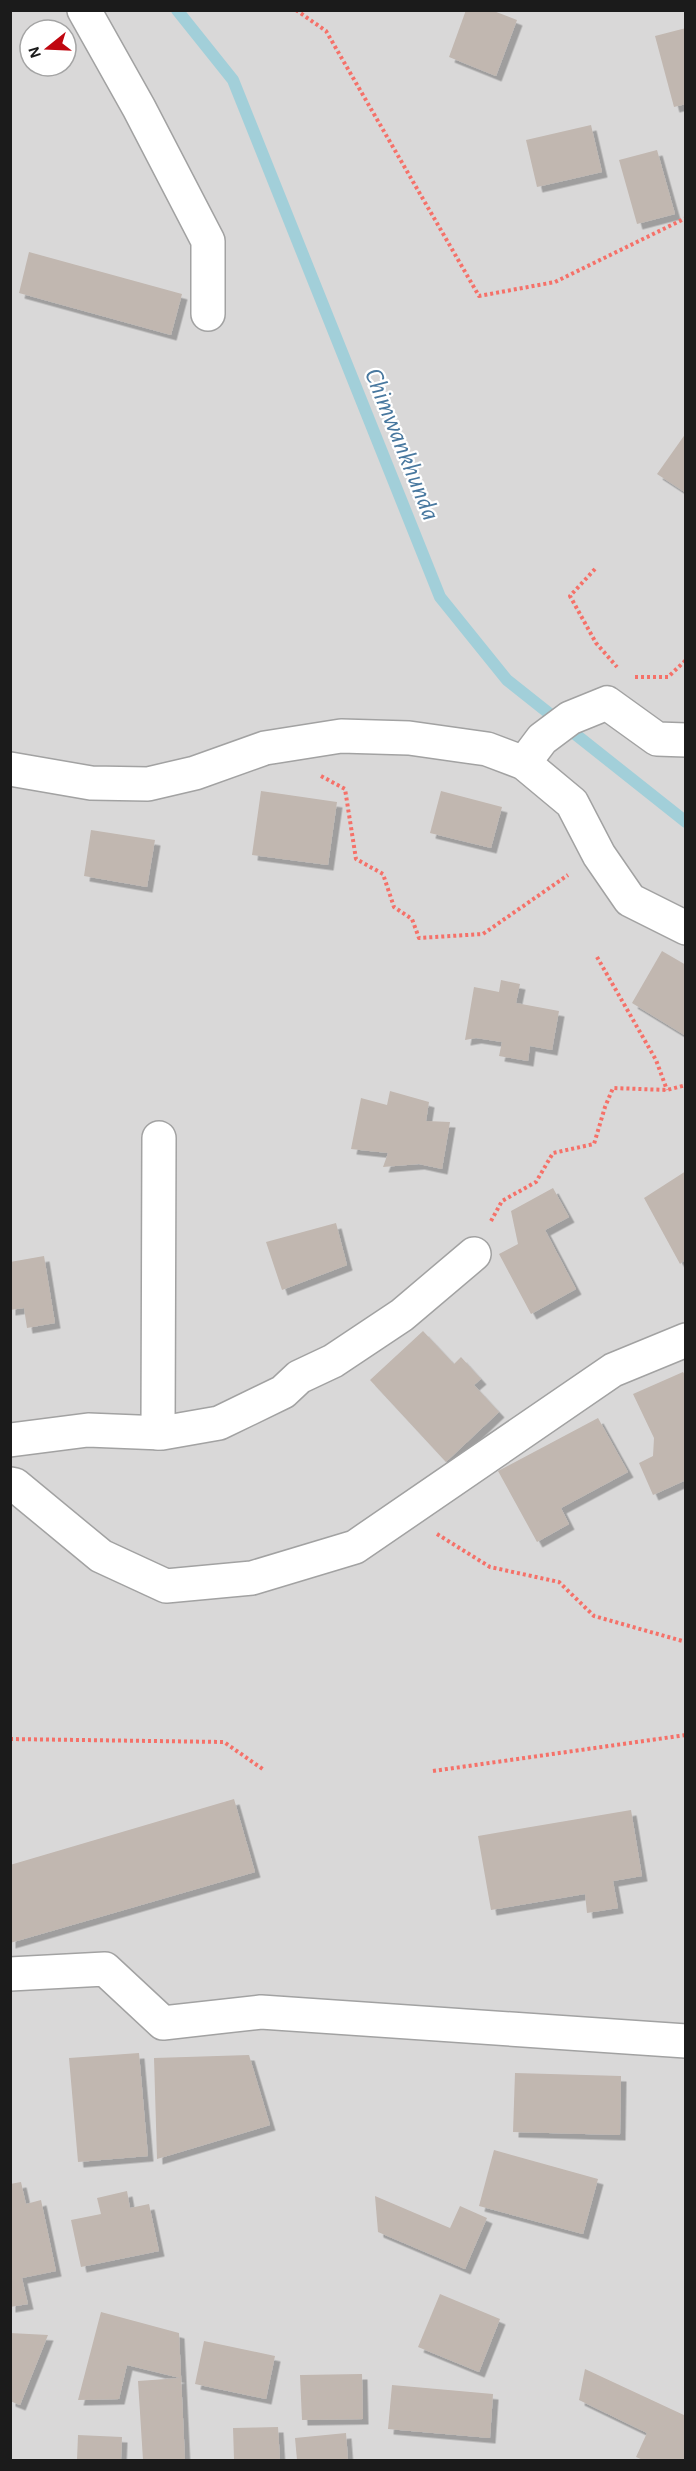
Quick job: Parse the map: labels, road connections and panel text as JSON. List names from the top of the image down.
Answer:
{
  "water": ["Chimwankhunda"],
  "north": "left"
}
